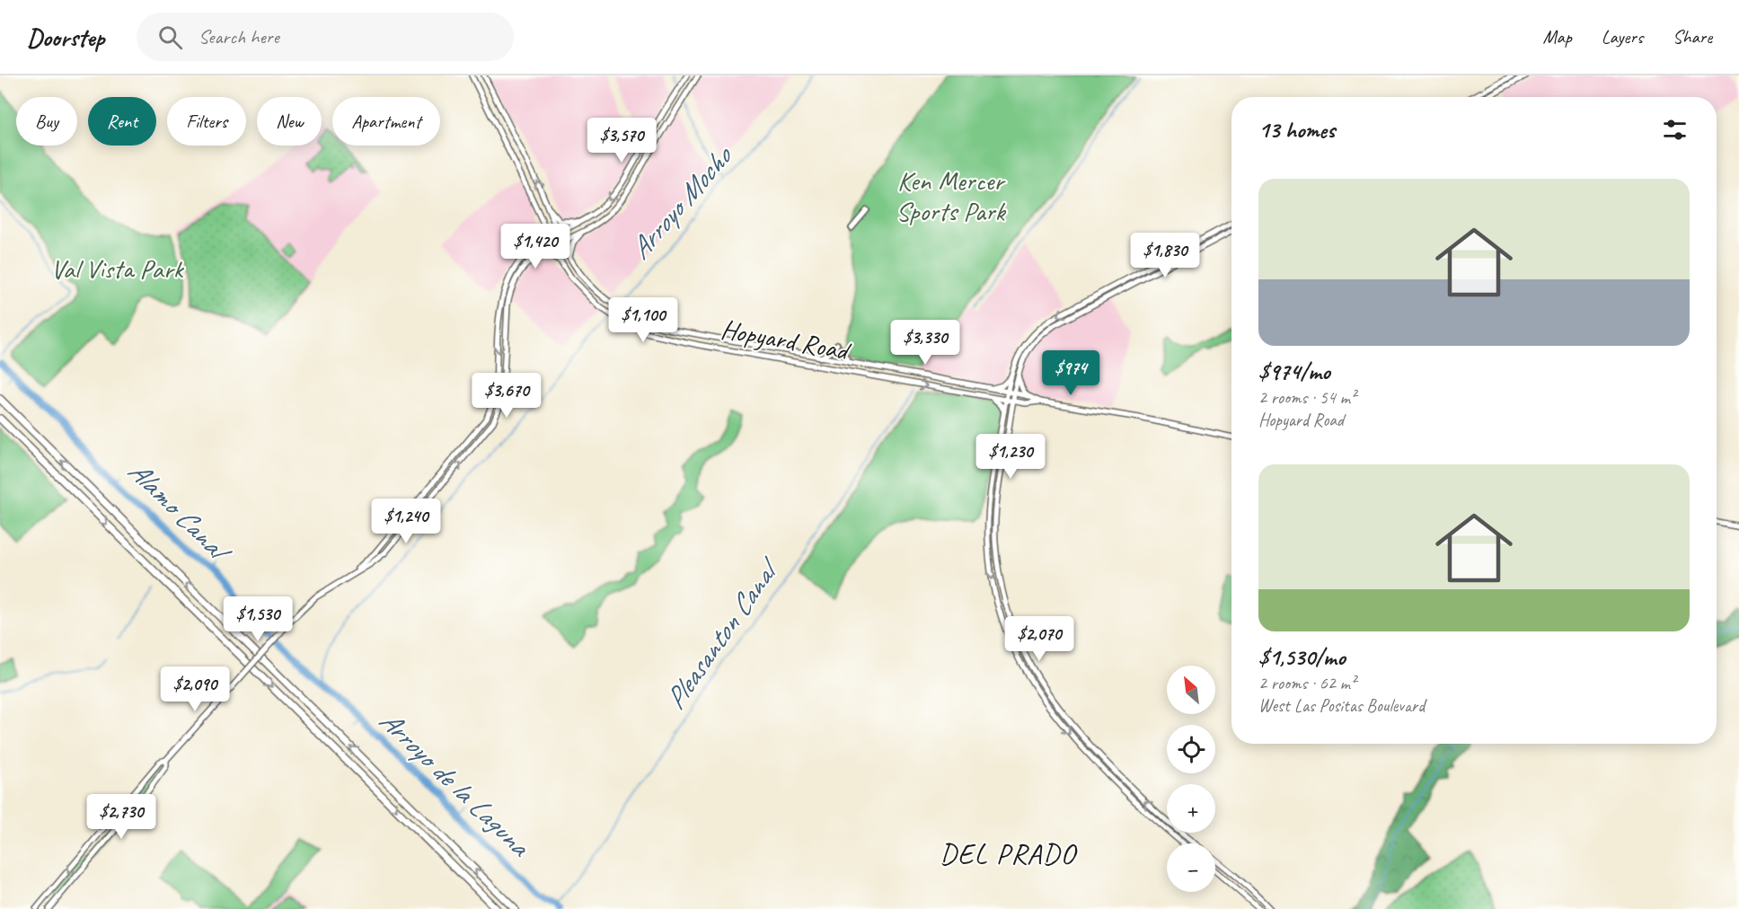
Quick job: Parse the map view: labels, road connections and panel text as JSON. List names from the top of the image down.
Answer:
{
  "streets": {
    "main road": ["Hopyard Road"]
  },
  "districts": ["DEL PRADO"],
  "water": [
    "Arroyo Mocho",
    "Alamo Canal",
    "Pleasanton Canal",
    "Arroyo de la Laguna"
  ],
  "parks": ["Ken Mercer Sports Park", "Val Vista Park"],
  "north": "top left",
  "page": {
    "header": "Doorstep",
    "search": "Search here",
    "nav": ["Map", "Layers", "Share"],
    "chip": [
      "Buy",
      "Rent",
      "Filters",
      "New",
      "Apartment"
    ],
    "heading": "13 homes",
    "price": [
      "$3,570",
      "$1,420",
      "$1,830",
      "$1,100",
      "$3,330",
      "$974",
      "$3,670",
      "$1,230",
      "$1,240",
      "$1,530",
      "$2,070",
      "$2,090",
      "$2,730"
    ],
    "list": [
      {
        "name": "$974/mo",
        "note": "2 rooms · 54 m² · Hopyard Road"
      },
      {
        "name": "$1,530/mo",
        "note": "2 rooms · 62 m² · West Las Positas Boulevard"
      }
    ],
    "map_buttons": ["+", "−"]
  }
}
